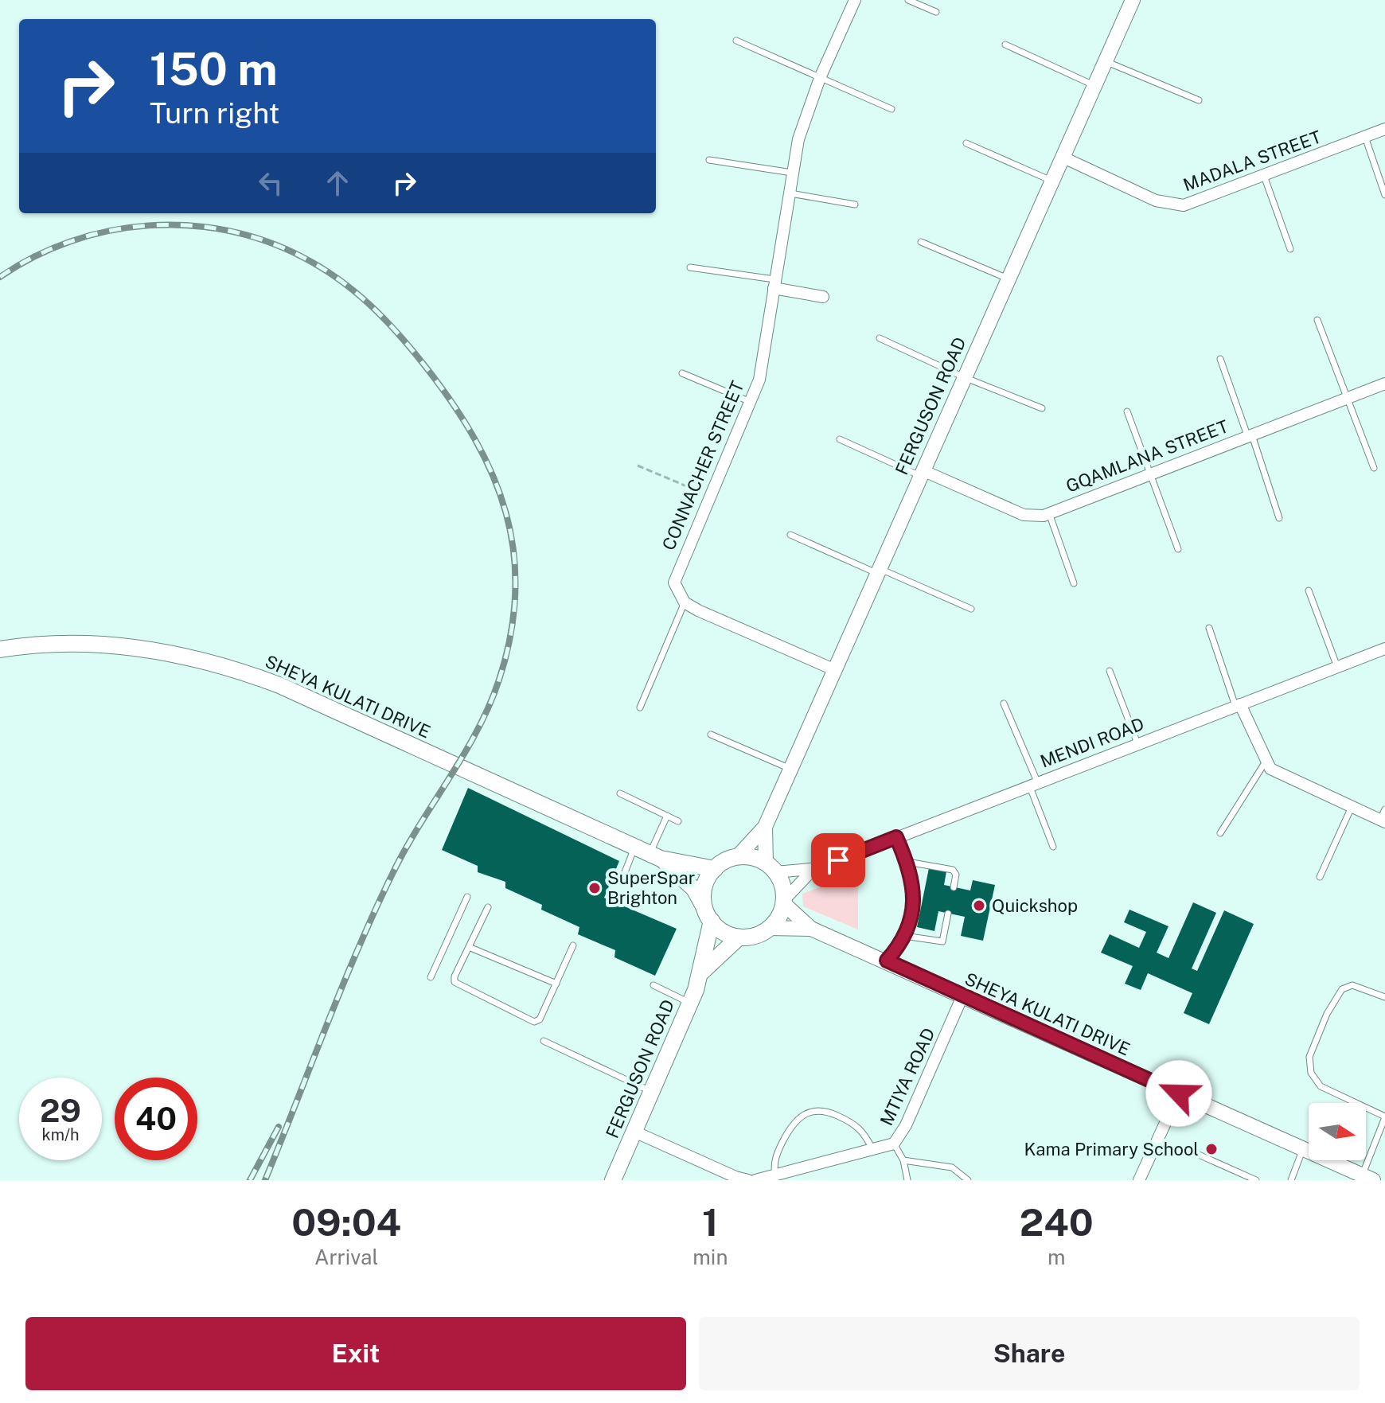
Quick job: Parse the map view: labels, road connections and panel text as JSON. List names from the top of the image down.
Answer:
{
  "streets": {
    "main road": ["FERGUSON ROAD", "SHEYA KULATI DRIVE"],
    "street": [
      "MADALA STREET",
      "GQAMLANA STREET",
      "CONNACHER STREET",
      "MENDI ROAD",
      "MTIYA ROAD"
    ]
  },
  "crossings": [
    ["MADALA STREET", "FERGUSON ROAD"],
    ["FERGUSON ROAD", "GQAMLANA STREET"],
    ["FERGUSON ROAD", "SHEYA KULATI DRIVE"],
    ["FERGUSON ROAD", "MENDI ROAD"],
    ["SHEYA KULATI DRIVE", "MENDI ROAD"],
    ["SHEYA KULATI DRIVE", "MTIYA ROAD"]
  ],
  "places": ["SuperSpar Brighton", "Quickshop", "Kama Primary School"],
  "north": "right",
  "page": {
    "turn": ["150 m", "Turn right"],
    "speed": "29 km/h",
    "limit": "40",
    "eta": [
      "09:04",
      "Arrival",
      "1",
      "min",
      "240",
      "m"
    ],
    "buttons": ["Exit", "Share"]
  }
}
